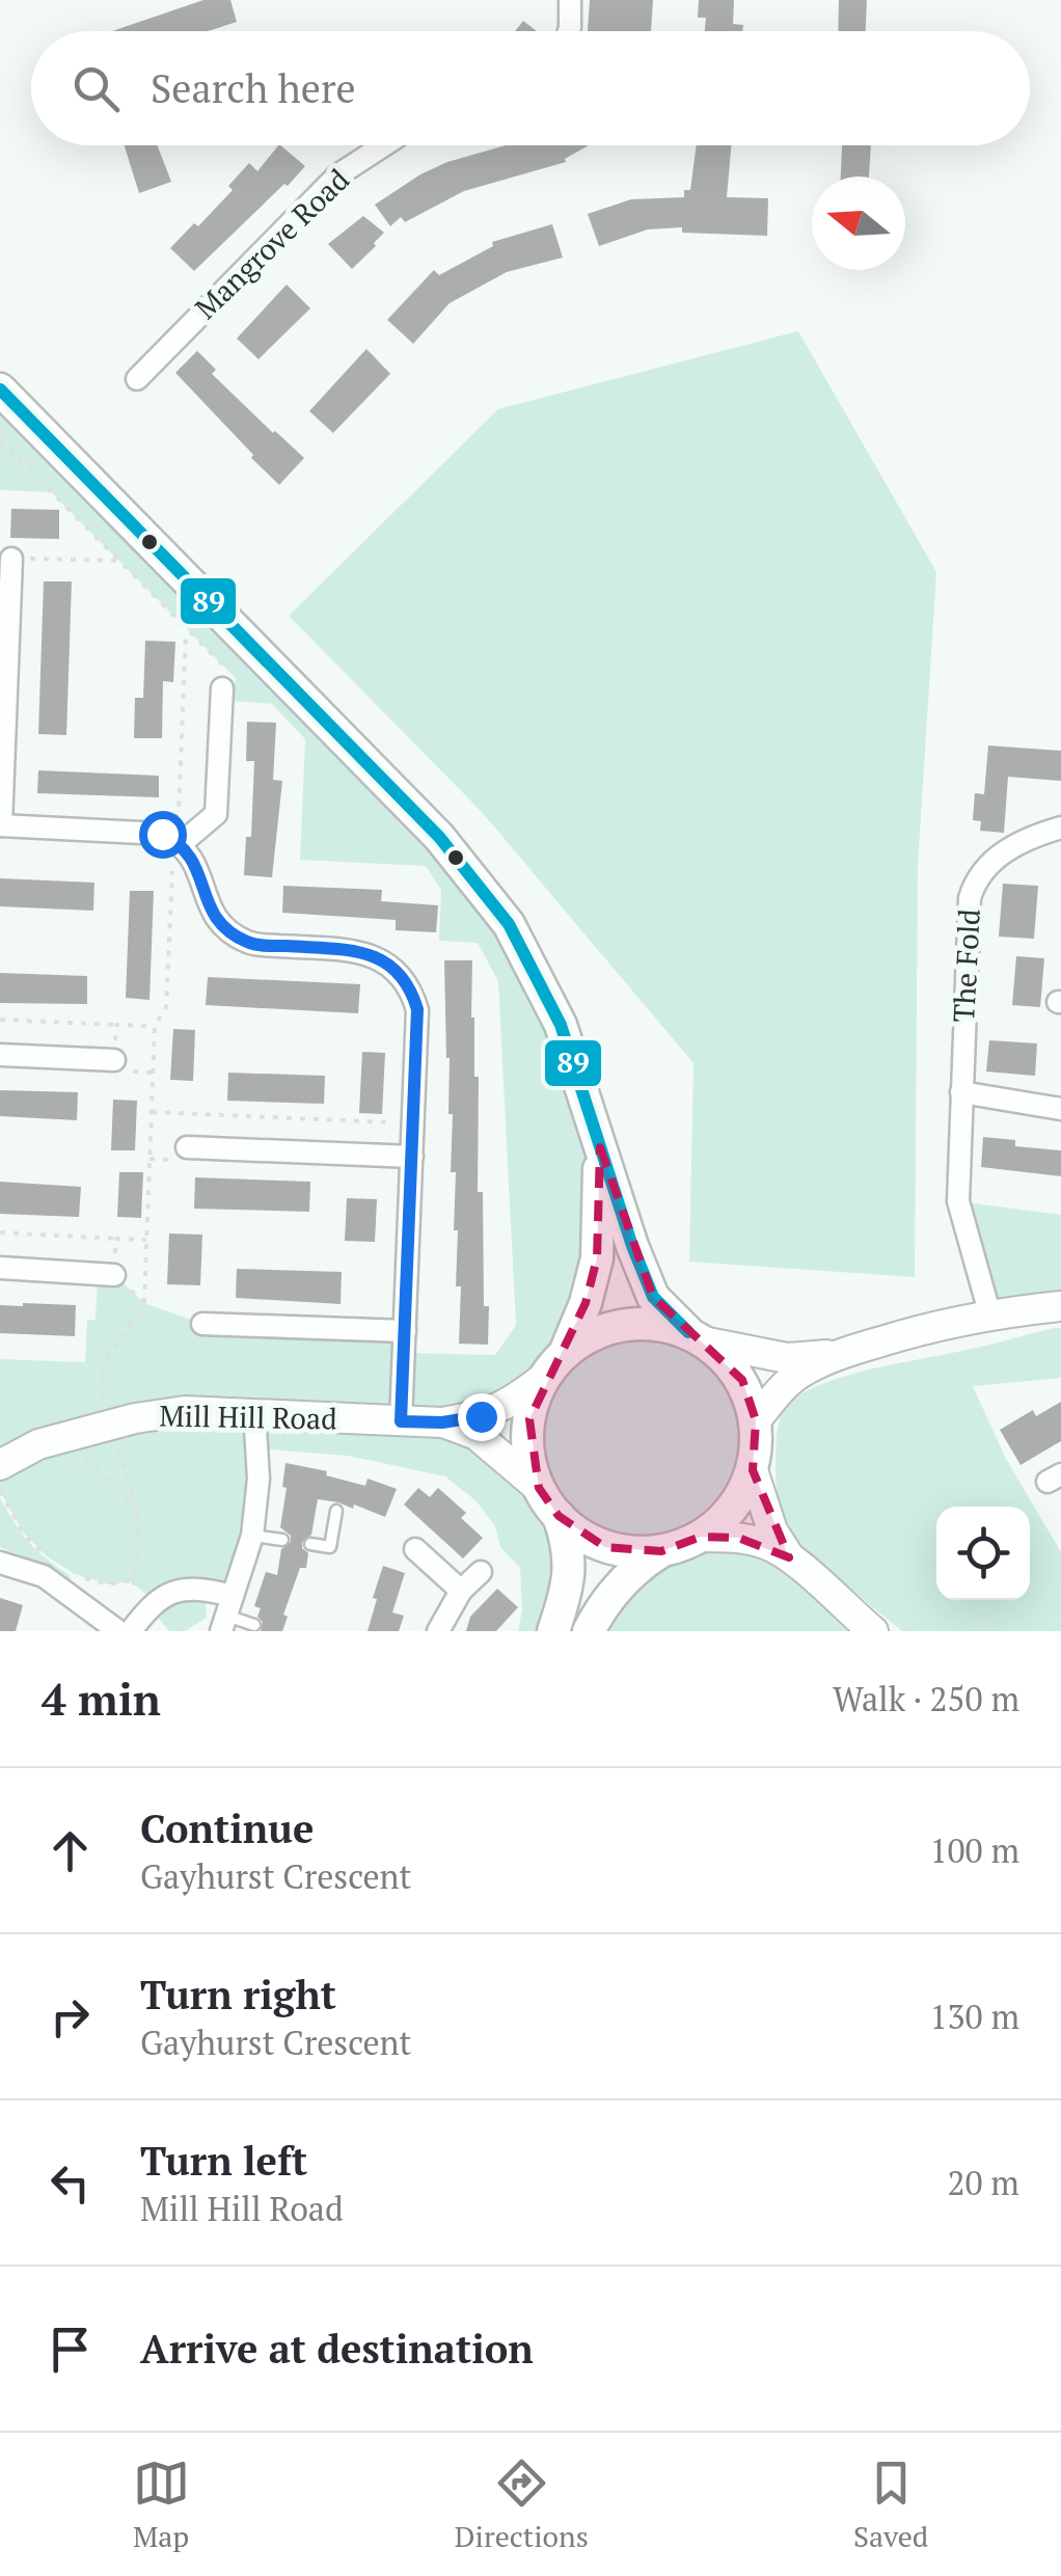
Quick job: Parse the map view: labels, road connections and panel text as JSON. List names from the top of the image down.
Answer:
{
  "streets": {
    "street": ["Mangrove Road", "The Fold", "Mill Hill Road"]
  },
  "lines": ["transit line 89"],
  "north": "left",
  "page": {
    "search": "Search here",
    "heading": ["4 min", "Walk · 250 m"],
    "list": [
      ["Continue", "Gayhurst Crescent", "100 m"],
      ["Turn right", "Gayhurst Crescent", "130 m"],
      ["Turn left", "Mill Hill Road", "20 m"],
      "Arrive at destination"
    ],
    "nav": ["Map", "Directions", "Saved"]
  }
}
